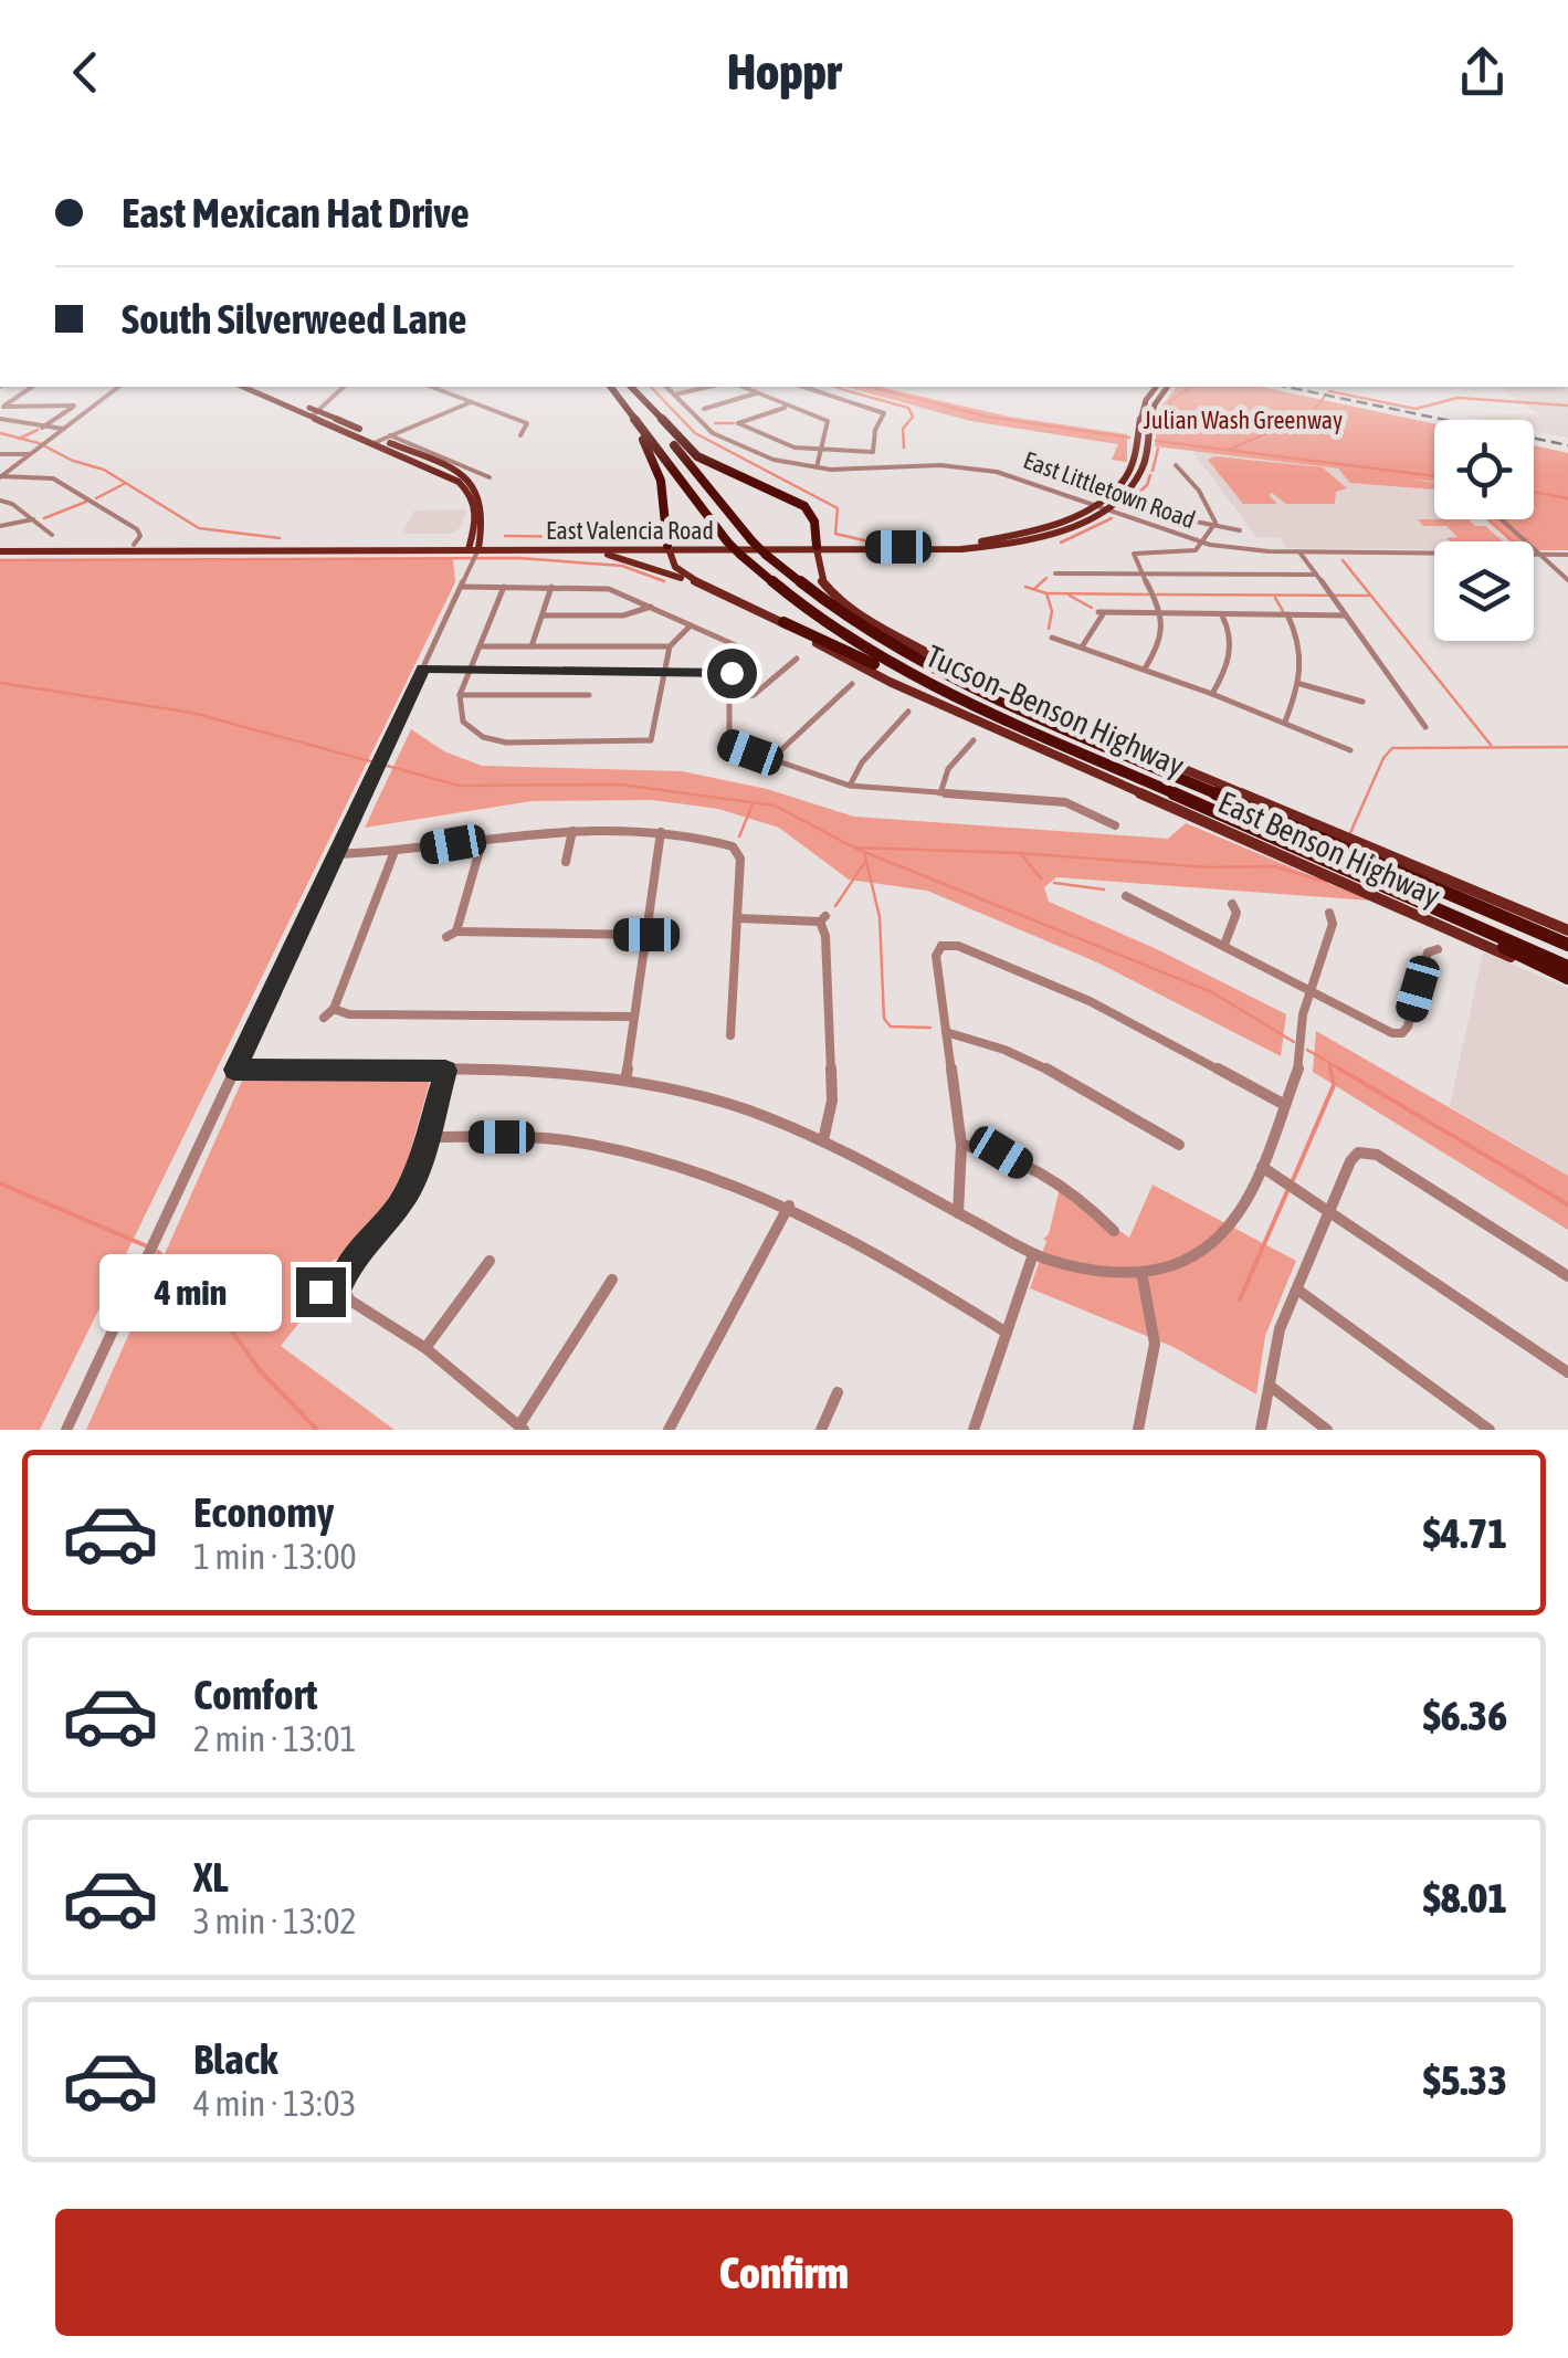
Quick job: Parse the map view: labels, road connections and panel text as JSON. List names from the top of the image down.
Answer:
{
  "streets": {
    "highway": ["Tucson–Benson Highway"],
    "main road": ["East Valencia Road", "East Benson Highway"],
    "street": ["East Littletown Road"]
  },
  "crossings": [
    ["East Littletown Road", "East Valencia Road"],
    ["East Valencia Road", "East Benson Highway"],
    ["Tucson–Benson Highway", "East Benson Highway"]
  ],
  "parks": ["Julian Wash Greenway"],
  "page": {
    "header": "Hoppr",
    "banner": ["East Mexican Hat Drive", "South Silverweed Lane"],
    "bubble": "4 min",
    "list": [
      {
        "name": "Economy",
        "note": "1 min · 13:00",
        "value": "$4.71"
      },
      {
        "name": "Comfort",
        "note": "2 min · 13:01",
        "value": "$6.36"
      },
      {
        "name": "XL",
        "note": "3 min · 13:02",
        "value": "$8.01"
      },
      {
        "name": "Black",
        "note": "4 min · 13:03",
        "value": "$5.33"
      }
    ],
    "buttons": "Confirm"
  }
}
